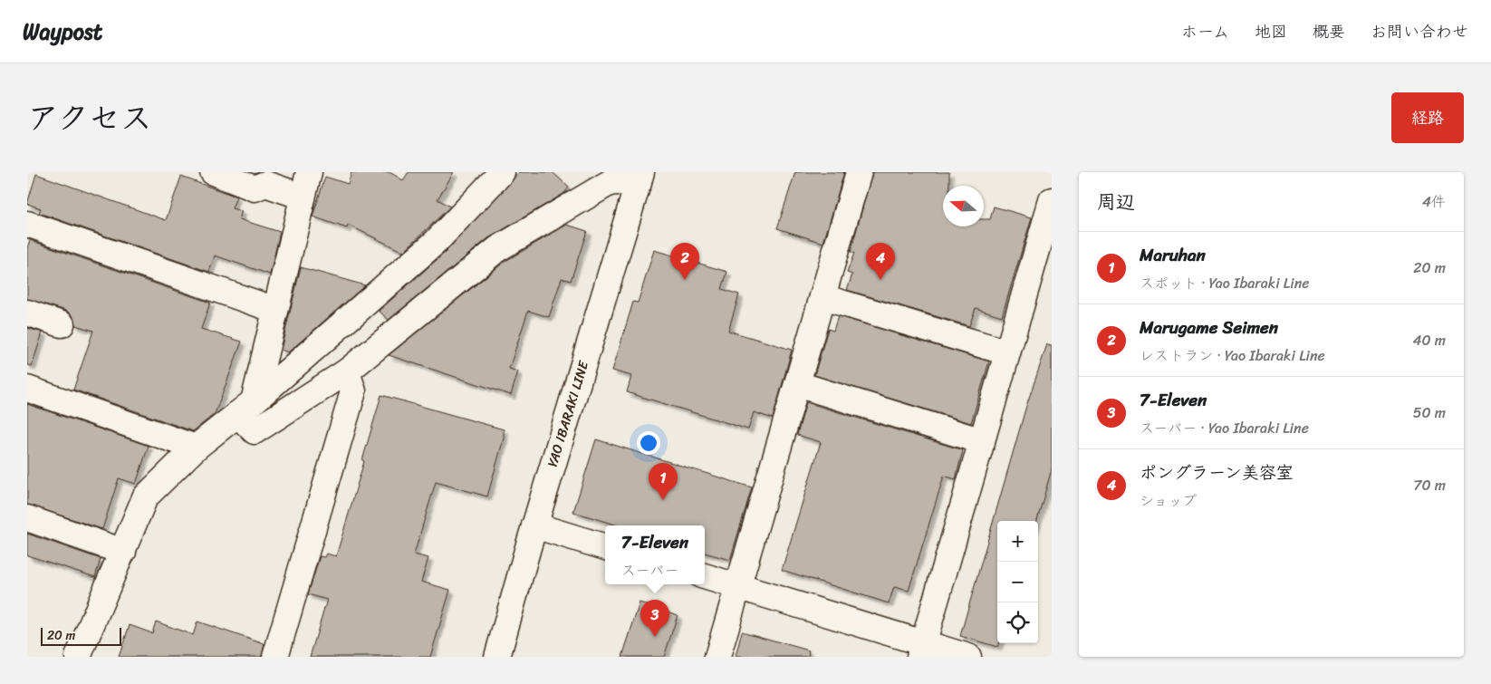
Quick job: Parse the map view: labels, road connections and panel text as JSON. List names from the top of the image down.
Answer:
{
  "streets": {
    "street": ["YAO IBARAKI LINE"]
  },
  "scale_bar": "20 m",
  "north": "left",
  "page": {
    "header": "Waypost",
    "nav": [
      "ホーム",
      "地図",
      "概要",
      "お問い合わせ"
    ],
    "title": "アクセス",
    "buttons": "経路",
    "heading": ["周辺", "4件"],
    "list": [
      {
        "mark": "1",
        "name": "Maruhan",
        "note": "スポット · Yao Ibaraki Line",
        "value": "20 m"
      },
      {
        "mark": "2",
        "name": "Marugame Seimen",
        "note": "レストラン · Yao Ibaraki Line",
        "value": "40 m"
      },
      {
        "mark": "3",
        "name": "7-Eleven",
        "note": "スーパー · Yao Ibaraki Line",
        "value": "50 m"
      },
      {
        "mark": "4",
        "name": "ポングラーン美容室",
        "note": "ショップ",
        "value": "70 m"
      }
    ],
    "pins": [
      "2",
      "4",
      "1",
      "3"
    ],
    "map_buttons": ["+", "−"],
    "popup": ["7-Eleven", "スーパー"],
    "scale": "20 m"
  }
}
